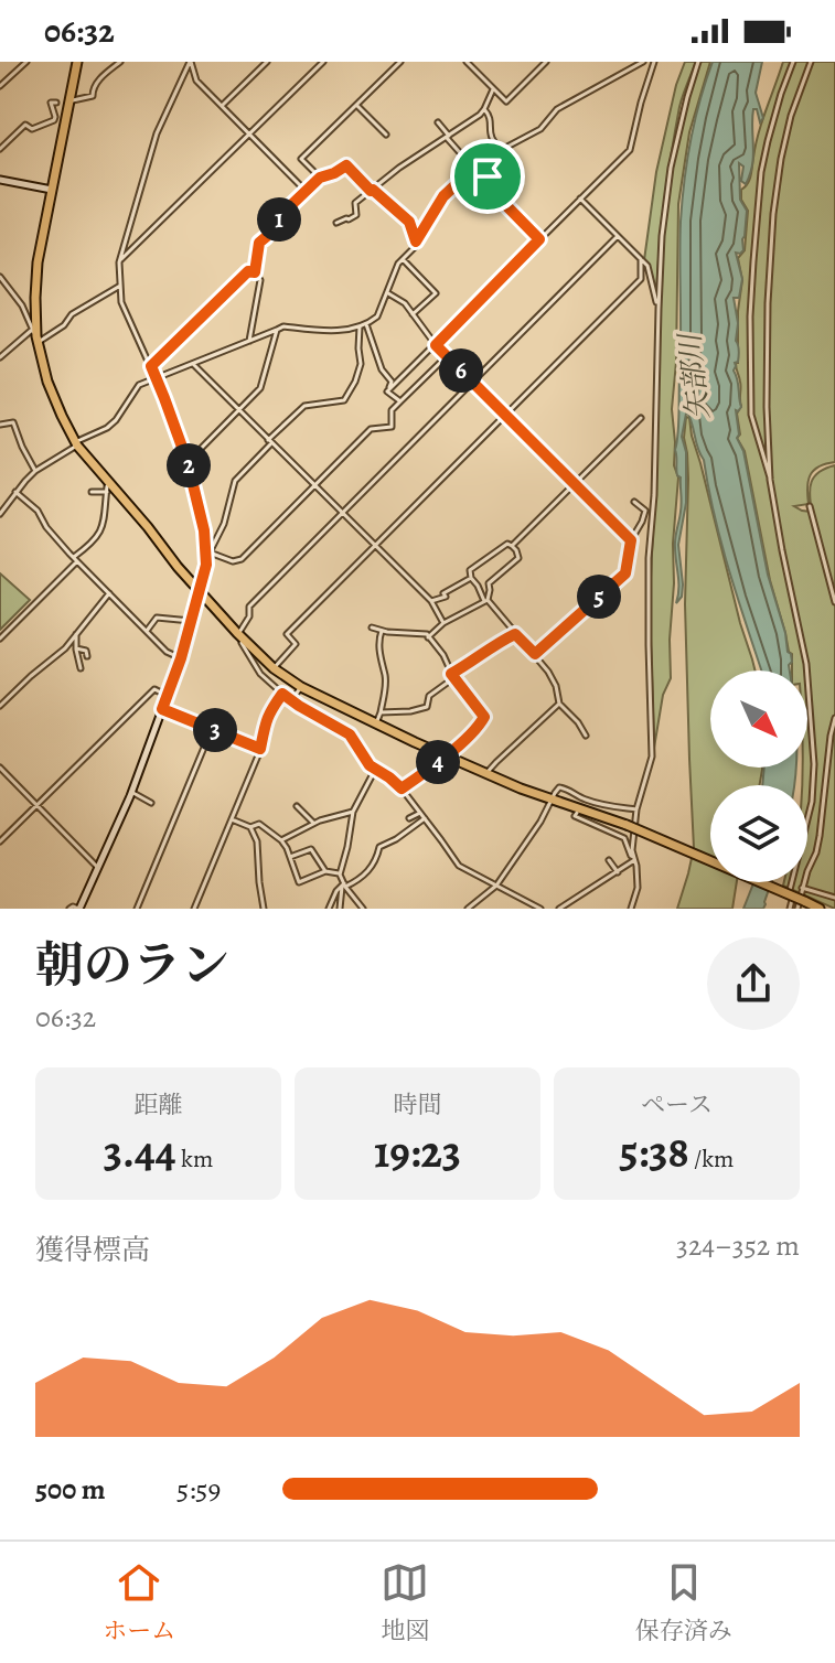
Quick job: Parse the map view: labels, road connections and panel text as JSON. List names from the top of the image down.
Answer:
{
  "water": ["矢部川"],
  "north": "bottom right",
  "page": {
    "status": "06:32",
    "pins": [
      "1",
      "6",
      "2",
      "5",
      "3",
      "4"
    ],
    "heading": ["朝のラン", "06:32"],
    "stats": [
      ["距離", "3.44 km"],
      ["時間", "19:23"],
      ["ペース", "5:38 /km"]
    ],
    "chart": ["獲得標高", "324–352 m"],
    "list": [
      {
        "name": "500 m",
        "note": "5:59"
      }
    ],
    "tabs": ["ホーム", "地図", "保存済み"]
  }
}
